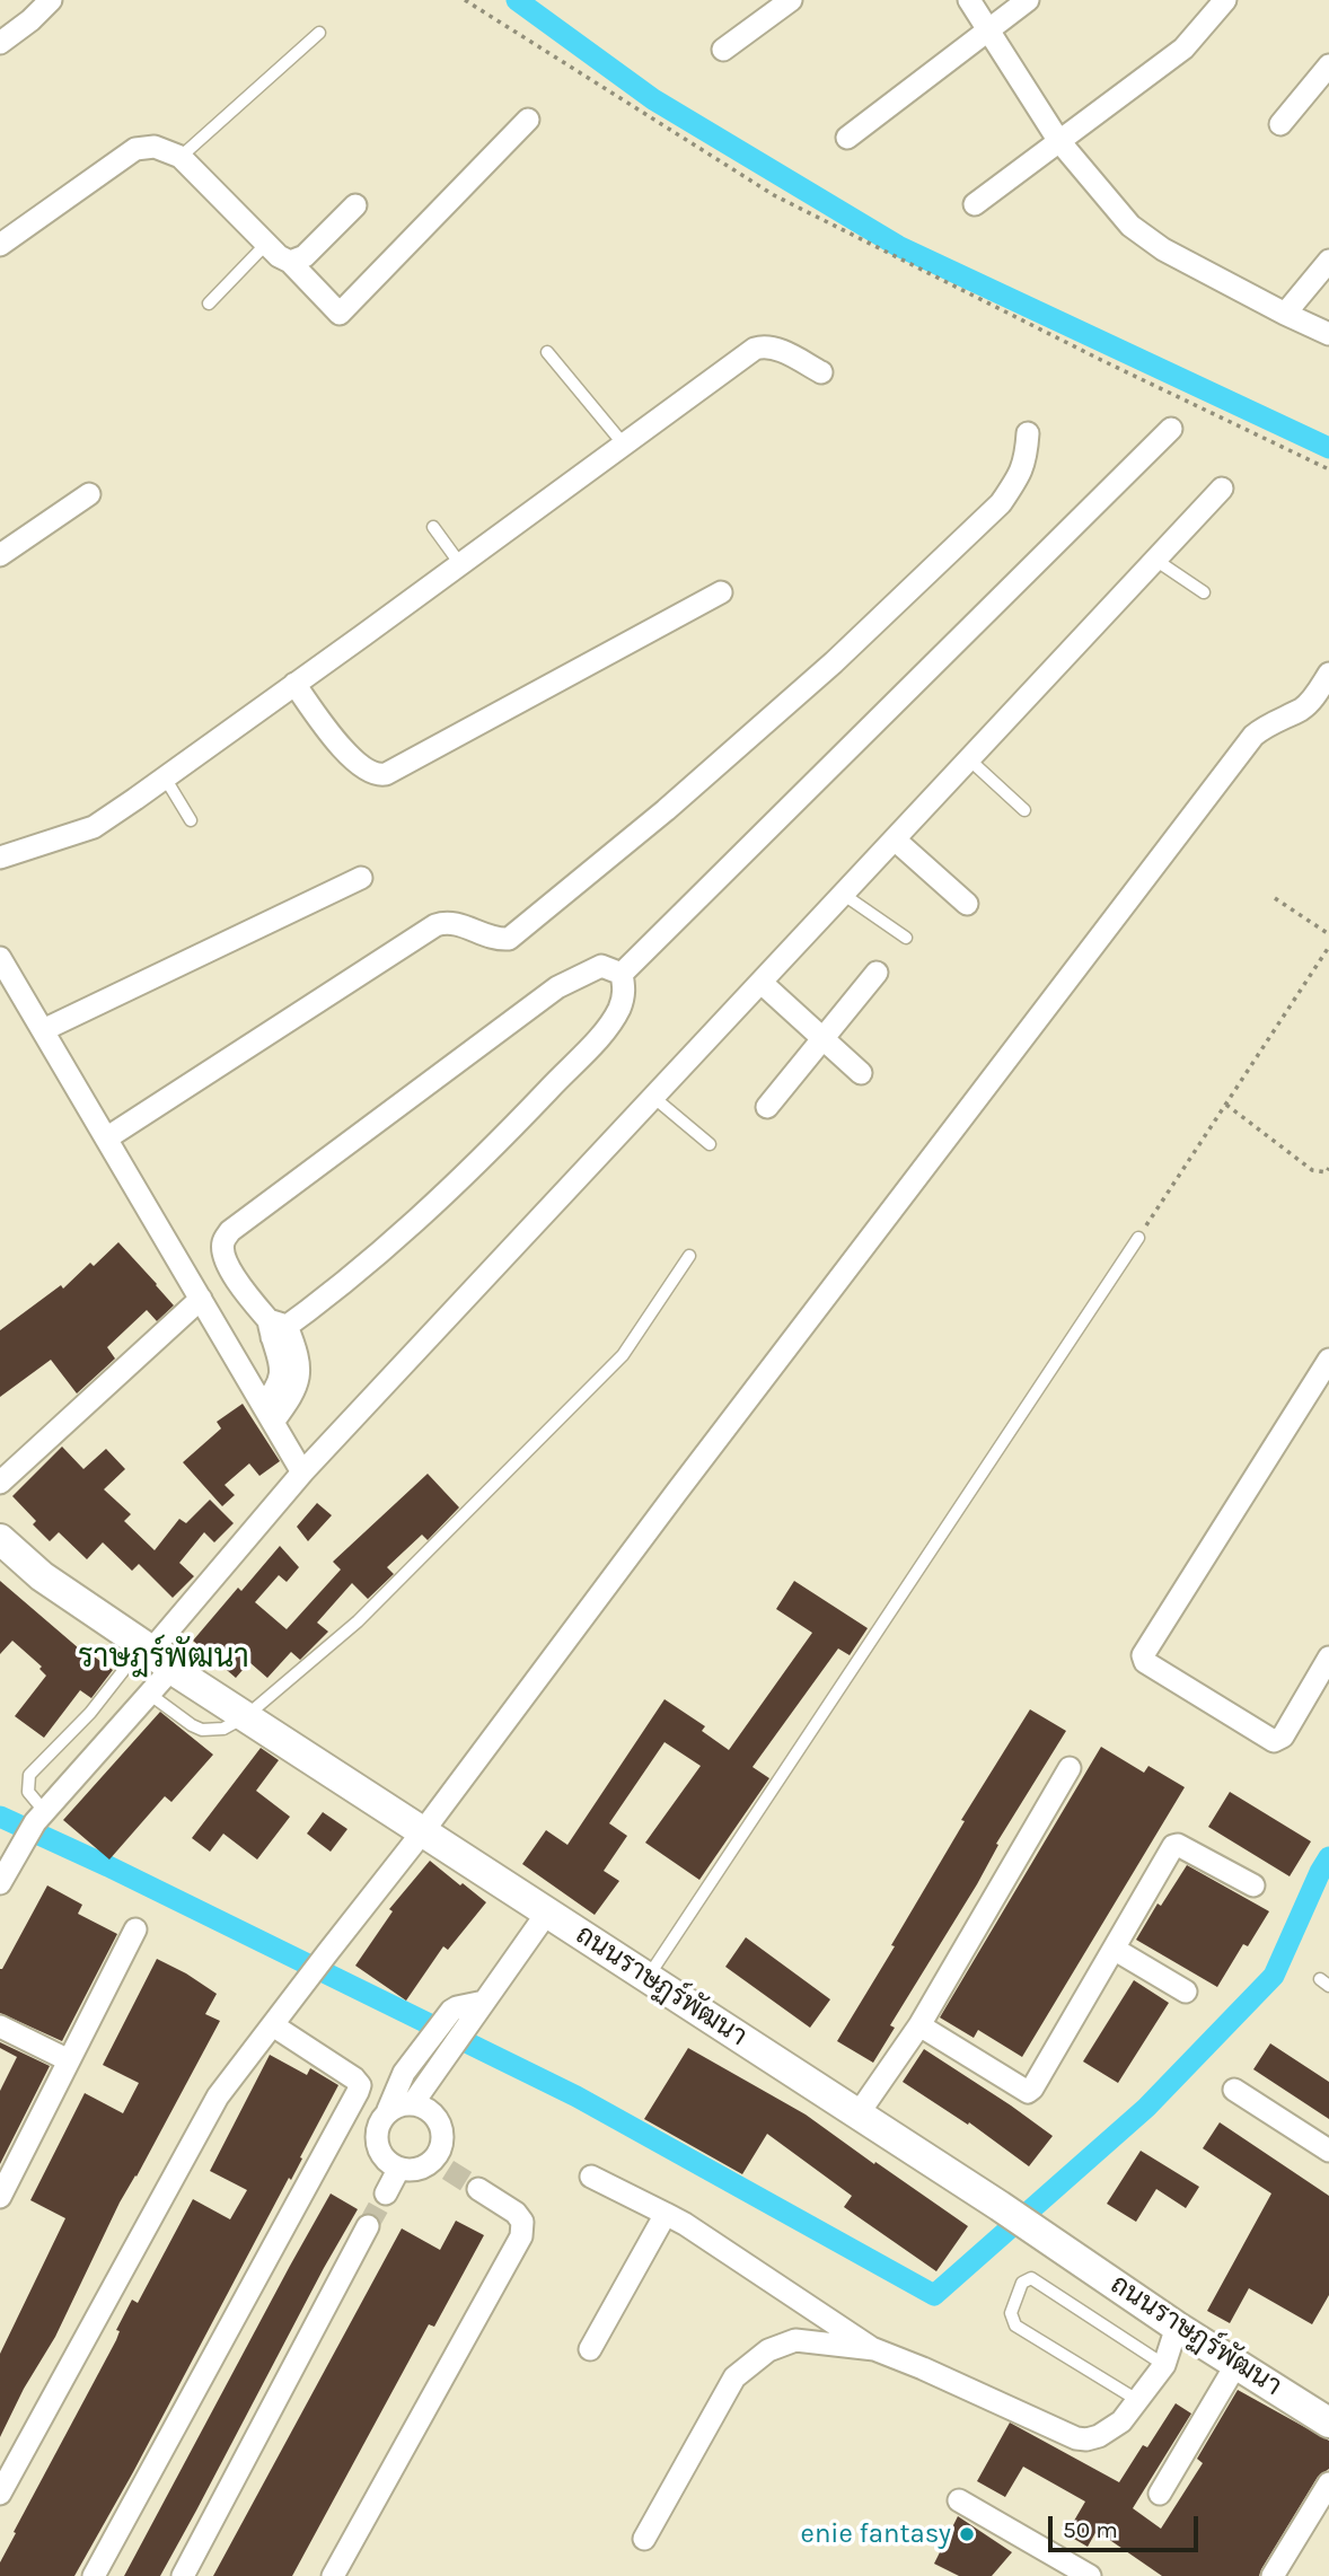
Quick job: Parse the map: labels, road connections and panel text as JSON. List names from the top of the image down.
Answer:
{
  "streets": {
    "street": ["ถนนราษฏร์พัฒนา"]
  },
  "districts": ["ราษฎร์พัฒนา"],
  "places": ["enie fantasy"],
  "scale_bar": "50 m"
}
